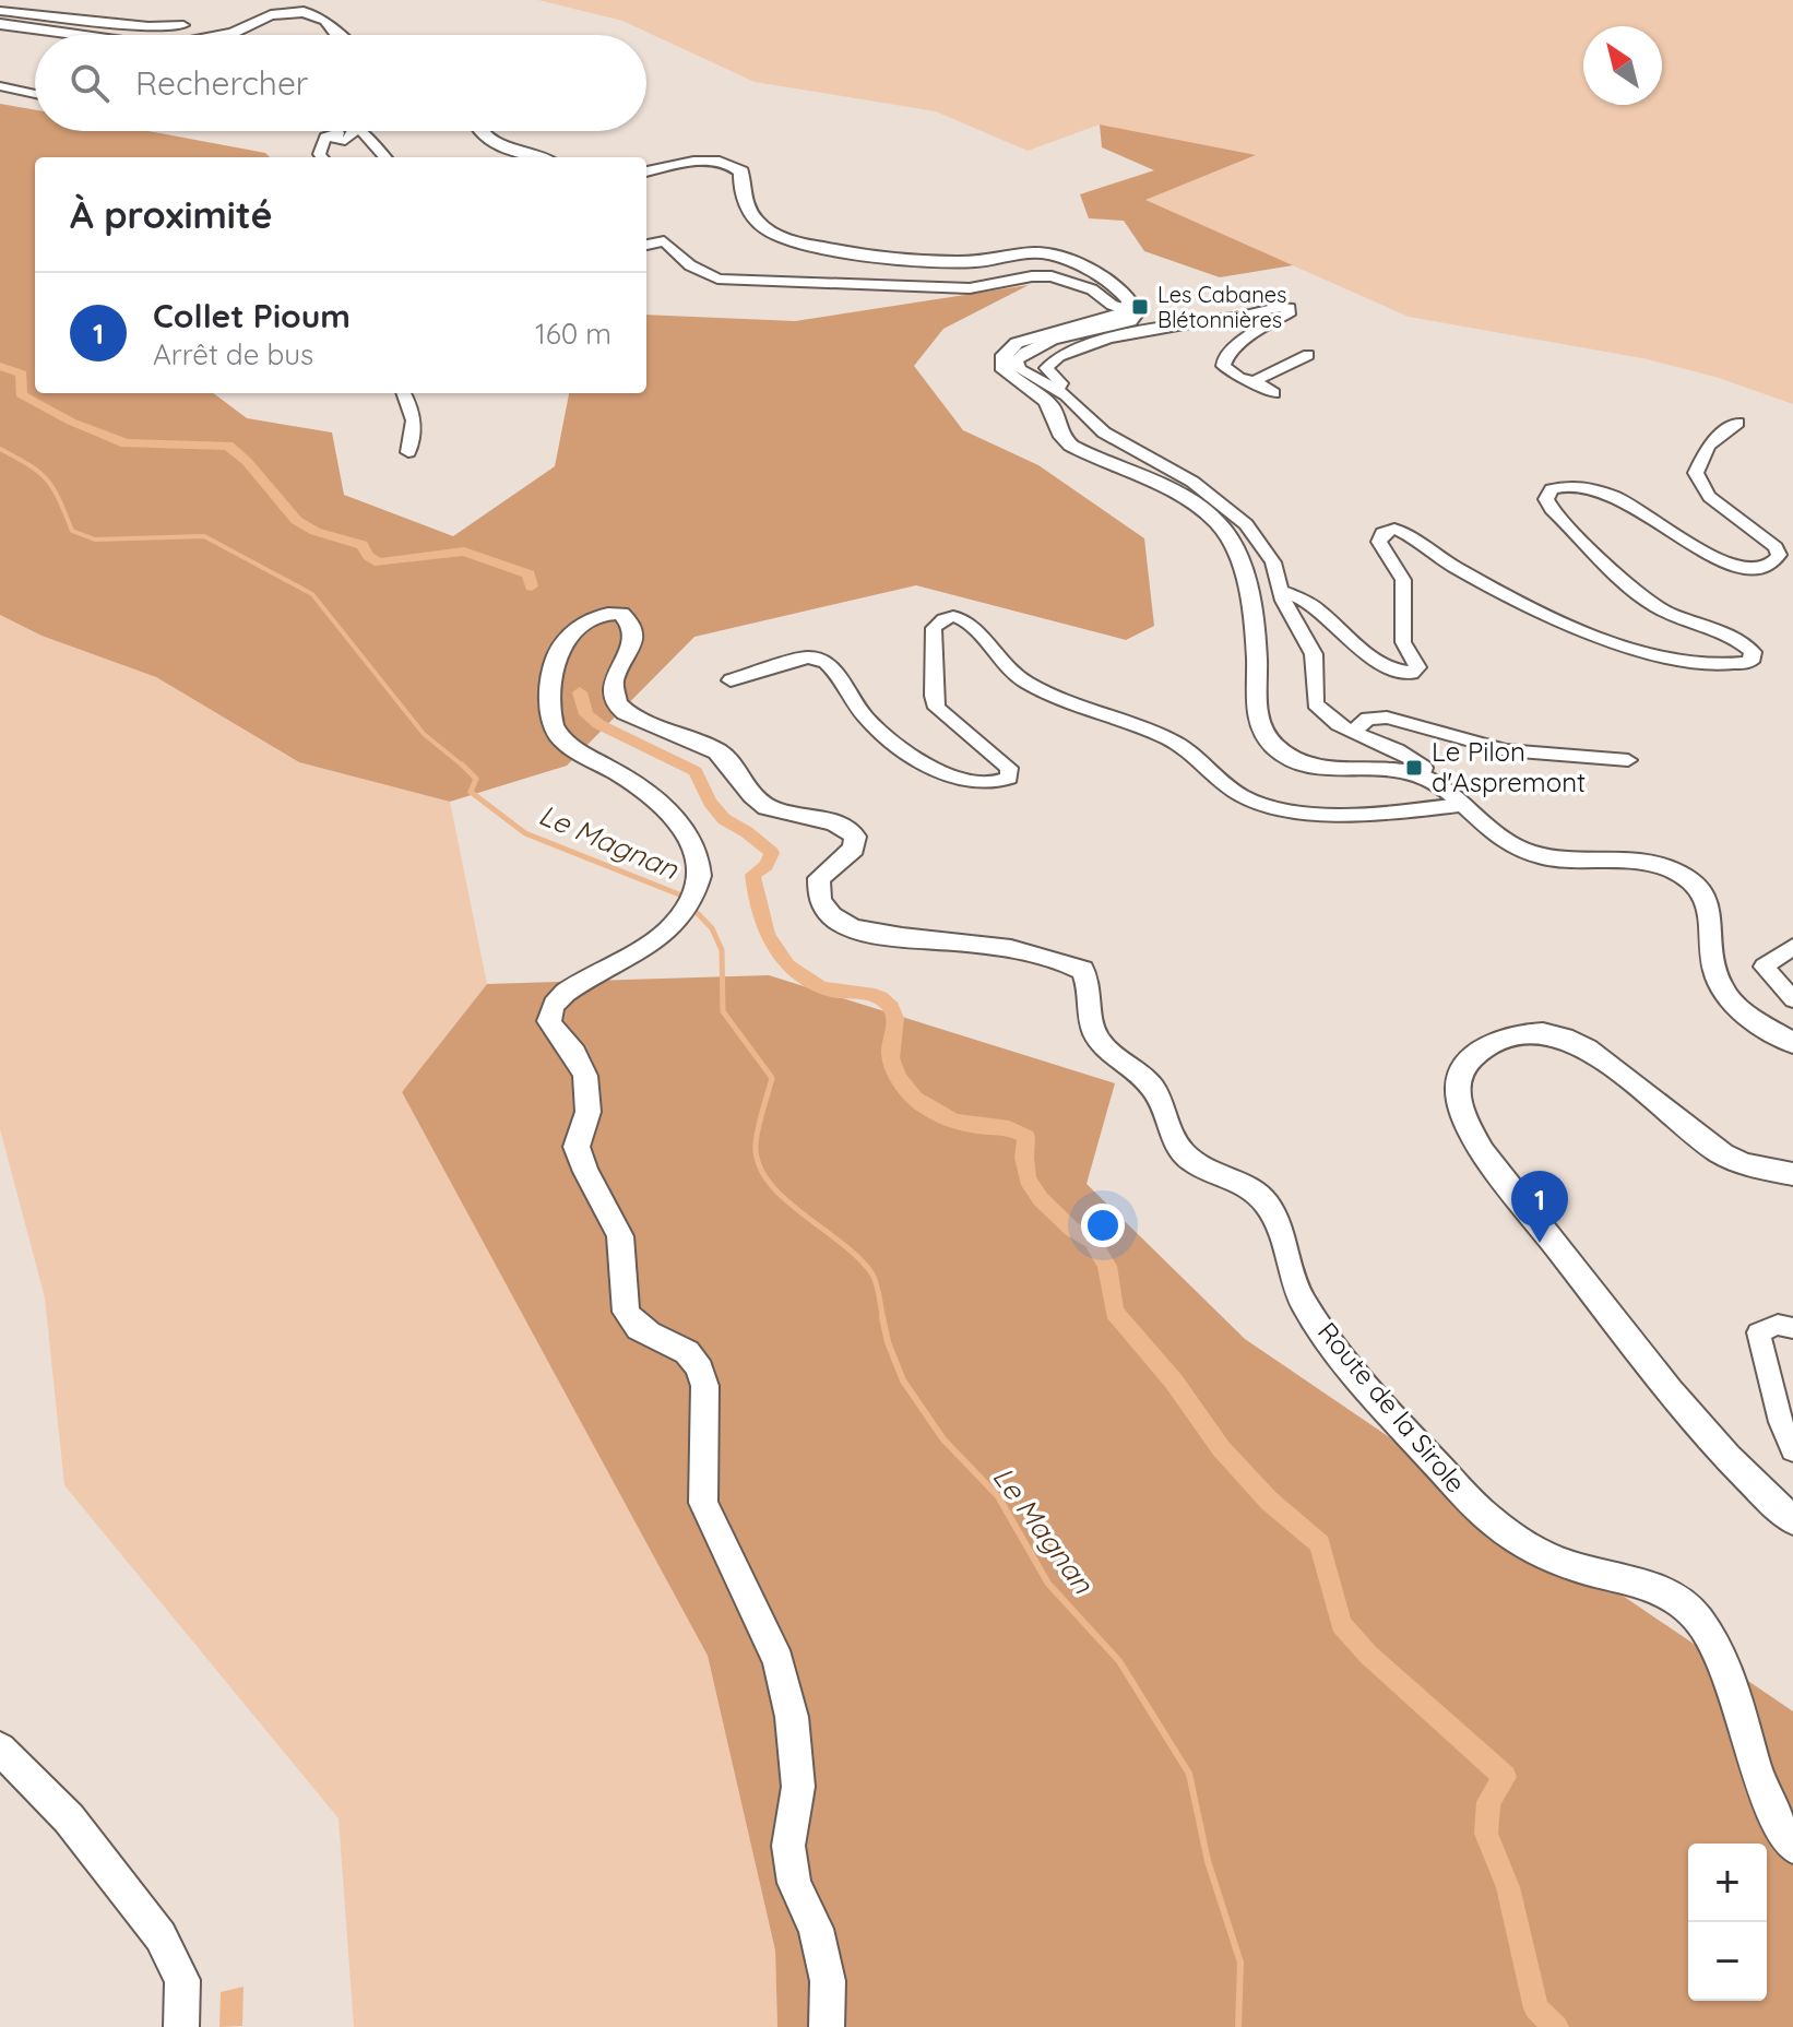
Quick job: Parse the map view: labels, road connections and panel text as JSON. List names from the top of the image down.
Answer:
{
  "streets": {
    "street": ["Route de la Sirole"]
  },
  "water": ["Le Magnan"],
  "places": {
    "transit": ["Les Cabanes Blétonnières", "Le Pilon d'Aspremont"]
  },
  "north": "top left",
  "page": {
    "search": "Rechercher",
    "heading": "À proximité",
    "list": [
      {
        "mark": "1",
        "name": "Collet Pioum",
        "note": "Arrêt de bus",
        "value": "160 m"
      }
    ],
    "pins": "1",
    "map_buttons": ["+", "−"]
  }
}
